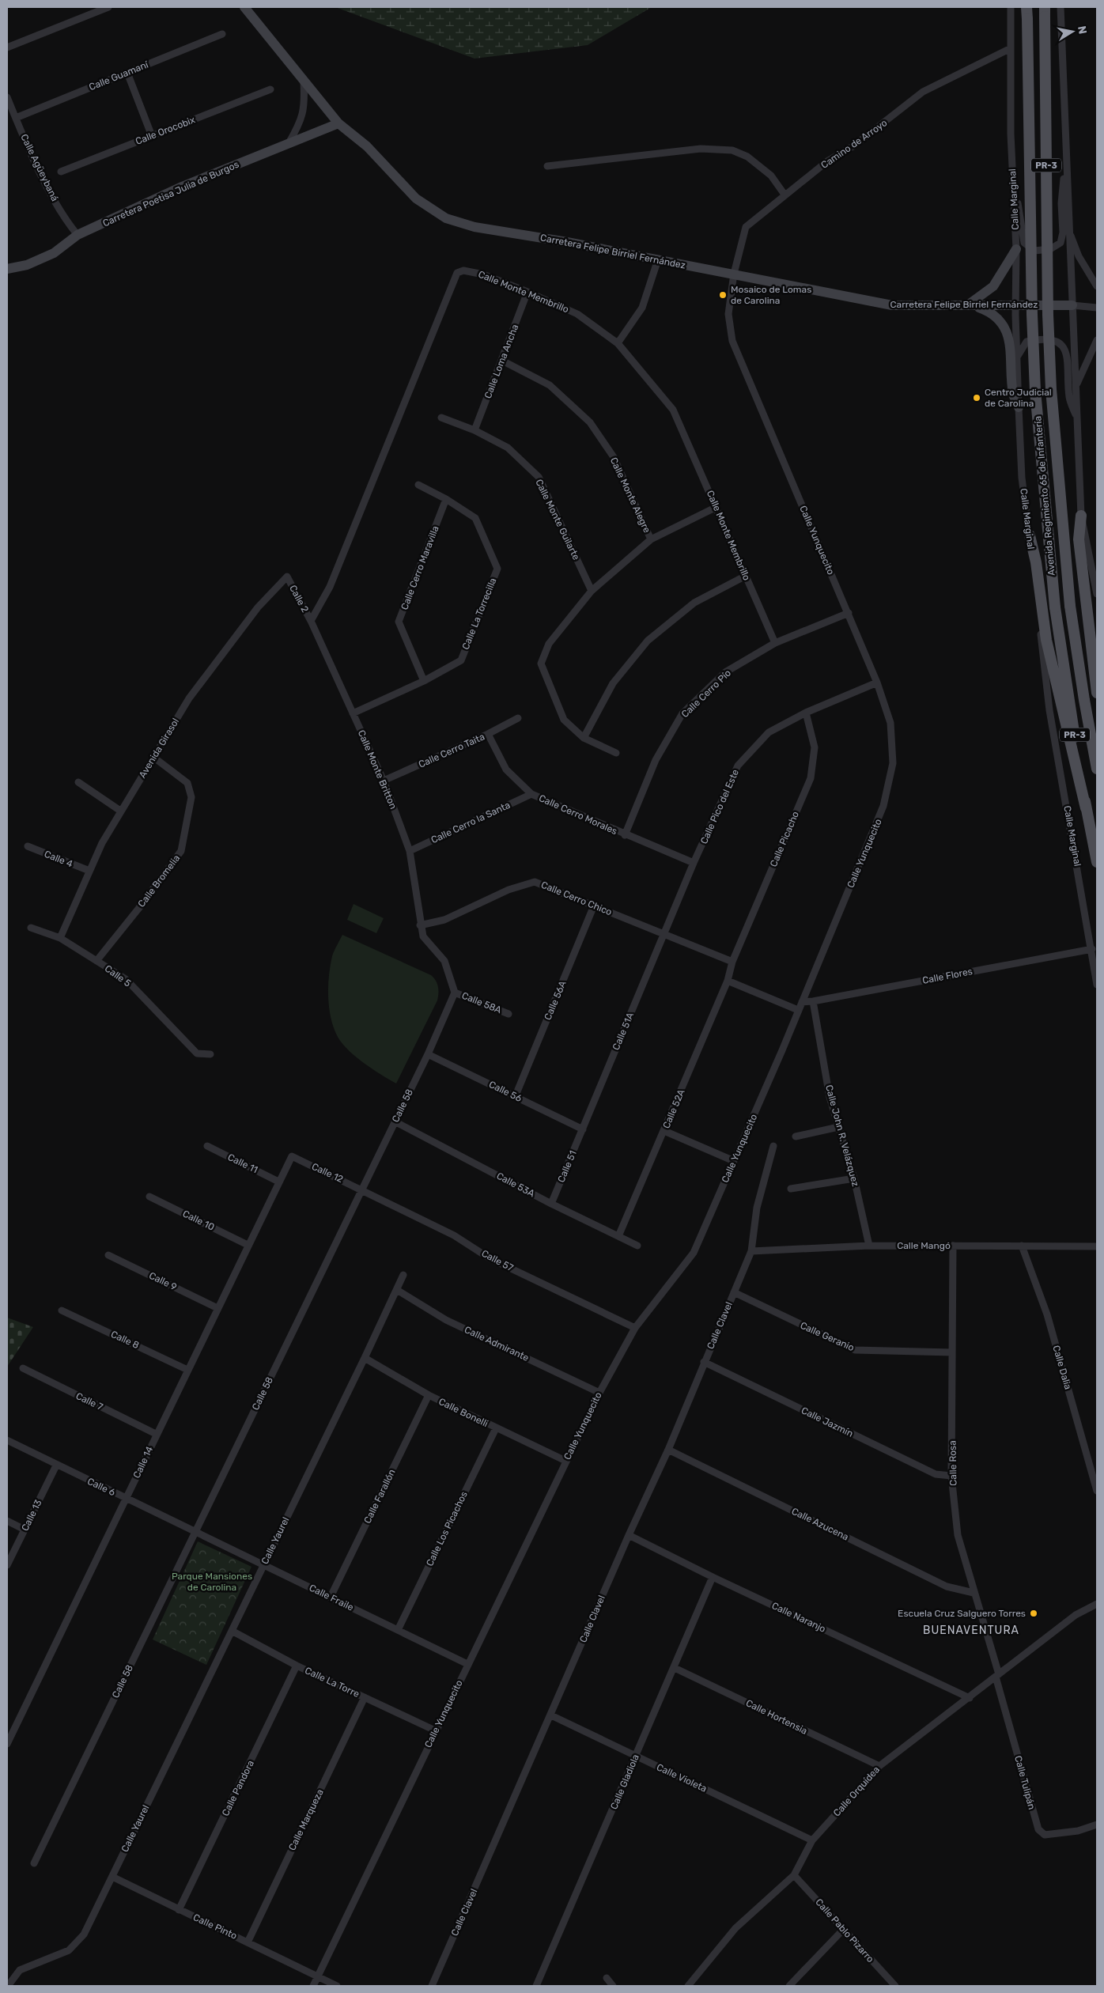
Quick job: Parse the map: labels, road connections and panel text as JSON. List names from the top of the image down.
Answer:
{
  "streets": {
    "main road": ["PR-3", "Avenida Regimiento 65 de Infantería"],
    "street": [
      "Calle Guamaní",
      "Calle Orocobix",
      "Camino de Arroyo",
      "Calle Agüeybaná",
      "Carretera Poetisa Julia de Burgos",
      "Calle Marginal",
      "Carretera Felipe Birriel Fernández",
      "Calle Monte Membrillo",
      "Calle Loma Ancha",
      "Calle Monte Alegre",
      "Calle Monte Guilarte",
      "Calle Yunquecito",
      "Calle Cerro Maravilla",
      "Calle 2",
      "Calle La Torrecilla",
      "Calle Cerro Pío",
      "Avenida Girasol",
      "Calle Cerro Taita",
      "Calle Monte Britton",
      "Calle Pico del Este",
      "Calle Cerro Morales",
      "Calle Cerro la Santa",
      "Calle Picacho",
      "Calle 4",
      "Calle Bromelia",
      "Calle Cerro Chico",
      "Calle 5",
      "Calle Flores",
      "Calle 56A",
      "Calle 58A",
      "Calle 51A",
      "Calle 56",
      "Calle 58",
      "Calle 52A",
      "Calle John R. Velázquez",
      "Calle 11",
      "Calle 51",
      "Calle 12",
      "Calle 53A",
      "Calle 10",
      "Calle Mangó",
      "Calle 57",
      "Calle 9",
      "Calle Clavel",
      "Calle Geranio",
      "Calle 8",
      "Calle Admirante",
      "Calle Dalia",
      "Calle 7",
      "Calle Bonelli",
      "Calle Jazmín",
      "Calle 14",
      "Calle Rosa",
      "Calle 6",
      "Calle Farallón",
      "Calle 13",
      "Calle Azucena",
      "Calle Los Picachos",
      "Calle Yaurel",
      "Calle Fraile",
      "Calle Naranjo",
      "Calle La Torre",
      "Calle Hortensia",
      "Calle Violeta",
      "Calle Gladiola",
      "Calle Tulipán",
      "Calle Pandora",
      "Calle Orquídea",
      "Calle Marqueza",
      "Calle Pinto",
      "Calle Pablo Pizarro"
    ]
  },
  "crossings": [
    ["Calle Guamaní", "Calle Agüeybaná"],
    ["Camino de Arroyo", "Calle Marginal"],
    ["Camino de Arroyo", "Carretera Felipe Birriel Fernández"],
    ["Camino de Arroyo", "Calle Yunquecito"],
    ["Calle Agüeybaná", "Carretera Poetisa Julia de Burgos"],
    ["Carretera Poetisa Julia de Burgos", "Carretera Felipe Birriel Fernández"],
    ["Calle Marginal", "Carretera Felipe Birriel Fernández"],
    ["Calle Marginal", "Calle Flores"],
    ["Carretera Felipe Birriel Fernández", "Calle Yunquecito"],
    ["Calle Monte Membrillo", "Calle Loma Ancha"],
    ["Calle Monte Membrillo", "Calle 2"],
    ["Calle Monte Membrillo", "Calle Cerro Pío"],
    ["Calle Monte Membrillo", "Calle Monte Britton"],
    ["Calle Loma Ancha", "Calle Monte Alegre"],
    ["Calle Loma Ancha", "Calle Monte Guilarte"],
    ["Calle Yunquecito", "Calle Cerro Pío"],
    ["Calle Yunquecito", "Calle Pico del Este"],
    ["Calle Yunquecito", "Calle Flores"],
    ["Calle Yunquecito", "Calle 57"],
    ["Calle Yunquecito", "Calle Admirante"],
    ["Calle Yunquecito", "Calle Bonelli"],
    ["Calle Yunquecito", "Calle Fraile"],
    ["Calle Yunquecito", "Calle La Torre"],
    ["Calle Yunquecito", "Calle Pinto"],
    ["Calle Cerro Maravilla", "Calle La Torrecilla"],
    ["Calle 2", "Avenida Girasol"],
    ["Calle 2", "Calle Monte Britton"],
    ["Calle La Torrecilla", "Calle Monte Britton"],
    ["Calle Cerro Pío", "Calle Cerro Morales"],
    ["Avenida Girasol", "Calle 4"],
    ["Avenida Girasol", "Calle Bromelia"],
    ["Avenida Girasol", "Calle 5"],
    ["Calle Cerro Taita", "Calle Monte Britton"],
    ["Calle Cerro Taita", "Calle Cerro Morales"],
    ["Calle Monte Britton", "Calle Cerro la Santa"],
    ["Calle Monte Britton", "Calle Cerro Chico"],
    ["Calle Pico del Este", "Calle Cerro Morales"],
    ["Calle Pico del Este", "Calle Picacho"],
    ["Calle Pico del Este", "Calle Cerro Chico"],
    ["Calle Pico del Este", "Calle 51A"],
    ["Calle Cerro Morales", "Calle Cerro la Santa"],
    ["Calle Picacho", "Calle Cerro Chico"],
    ["Calle Picacho", "Calle 52A"],
    ["Calle Bromelia", "Calle 5"],
    ["Calle Cerro Chico", "Calle 56A"],
    ["Calle Cerro Chico", "Calle 51A"],
    ["Calle Flores", "Calle John R. Velázquez"],
    ["Calle 56A", "Calle 56"],
    ["Calle 58A", "Calle 58"],
    ["Calle 51A", "Calle 56"],
    ["Calle 51A", "Calle 51"],
    ["Calle 56", "Calle 58"],
    ["Calle 56", "Calle 51"],
    ["Calle 58", "Calle 12"],
    ["Calle 58", "Calle 53A"],
    ["Calle 58", "Calle 57"],
    ["Calle 58", "Calle 6"],
    ["Calle 58", "Calle Fraile"],
    ["Calle 52A", "Calle 53A"],
    ["Calle John R. Velázquez", "Calle Mangó"],
    ["Calle 11", "Calle 14"],
    ["Calle 51", "Calle 53A"],
    ["Calle 12", "Calle 57"],
    ["Calle 12", "Calle 14"],
    ["Calle 10", "Calle 14"],
    ["Calle Mangó", "Calle Clavel"],
    ["Calle Mangó", "Calle Dalia"],
    ["Calle Mangó", "Calle Rosa"],
    ["Calle 9", "Calle 14"],
    ["Calle Clavel", "Calle Geranio"],
    ["Calle Clavel", "Calle Jazmín"],
    ["Calle Clavel", "Calle Azucena"],
    ["Calle Clavel", "Calle Naranjo"],
    ["Calle Clavel", "Calle Violeta"],
    ["Calle Geranio", "Calle Rosa"],
    ["Calle 8", "Calle 14"],
    ["Calle Admirante", "Calle Yaurel"],
    ["Calle 7", "Calle 14"],
    ["Calle Bonelli", "Calle Farallón"],
    ["Calle Bonelli", "Calle Los Picachos"],
    ["Calle Bonelli", "Calle Yaurel"],
    ["Calle Jazmín", "Calle Rosa"],
    ["Calle 14", "Calle 6"],
    ["Calle Rosa", "Calle Azucena"],
    ["Calle Rosa", "Calle Tulipán"],
    ["Calle Rosa", "Calle Orquídea"],
    ["Calle 6", "Calle 13"],
    ["Calle 6", "Calle Fraile"],
    ["Calle Farallón", "Calle Fraile"],
    ["Calle Los Picachos", "Calle Fraile"],
    ["Calle Yaurel", "Calle Fraile"],
    ["Calle Yaurel", "Calle La Torre"],
    ["Calle Yaurel", "Calle Pinto"],
    ["Calle Naranjo", "Calle Gladiola"],
    ["Calle Naranjo", "Calle Orquídea"],
    ["Calle La Torre", "Calle Pandora"],
    ["Calle La Torre", "Calle Marqueza"],
    ["Calle Hortensia", "Calle Gladiola"],
    ["Calle Hortensia", "Calle Orquídea"],
    ["Calle Violeta", "Calle Gladiola"],
    ["Calle Violeta", "Calle Orquídea"],
    ["Calle Tulipán", "Calle Orquídea"],
    ["Calle Pandora", "Calle Pinto"],
    ["Calle Orquídea", "Calle Pablo Pizarro"],
    ["Calle Marqueza", "Calle Pinto"]
  ],
  "districts": ["BUENAVENTURA"],
  "parks": ["Parque Mansiones de Carolina"],
  "places": ["Mosaico de Lomas de Carolina", "Centro Judicial de Carolina", "Escuela Cruz Salguero Torres"],
  "north": "right"
}
